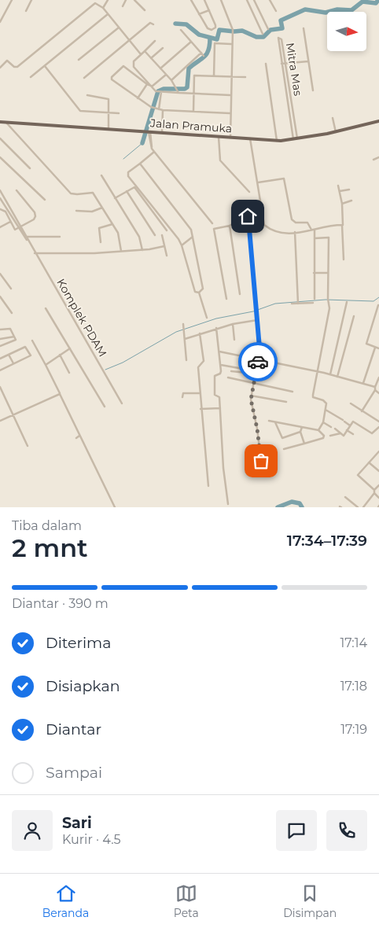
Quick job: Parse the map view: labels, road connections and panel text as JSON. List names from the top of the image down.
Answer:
{
  "streets": {
    "main road": ["Jalan Pramuka"],
    "street": ["Mitra Mas", "Komplek PDAM"]
  },
  "crossings": [
    ["Mitra Mas", "Jalan Pramuka"]
  ],
  "north": "right",
  "page": {
    "heading": ["2 mnt", "Tiba dalam", "17:34–17:39"],
    "panel": ["Sari", "Kurir · 4.5"],
    "bar": "Diantar · 390 m",
    "list": [
      ["Diterima", "17:14"],
      ["Disiapkan", "17:18"],
      ["Diantar", "17:19"],
      "Sampai"
    ],
    "tabs": ["Beranda", "Peta", "Disimpan"]
  }
}
